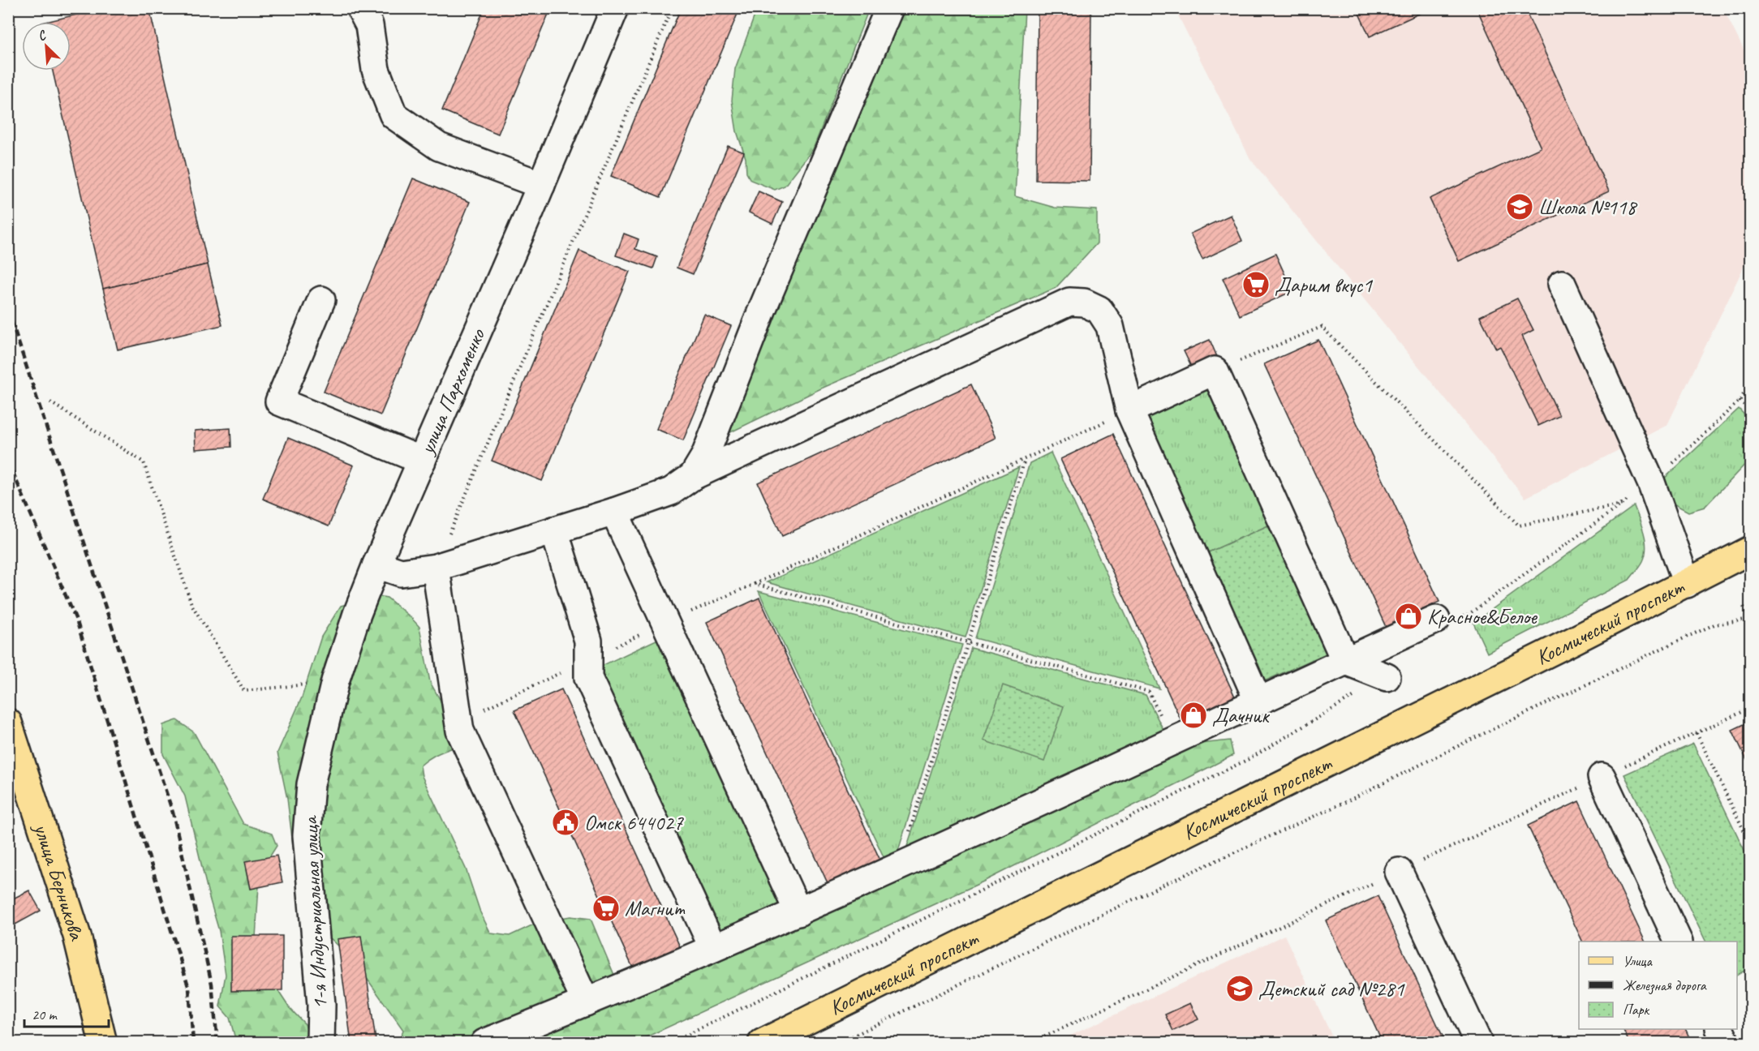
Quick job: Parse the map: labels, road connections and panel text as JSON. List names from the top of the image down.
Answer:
{
  "streets": {
    "main road": ["Космический проспект", "улица Берникова"],
    "street": ["улица Пархоменко", "1-я Индустриальная улица"]
  },
  "crossings": [
    ["улица Пархоменко", "1-я Индустриальная улица"]
  ],
  "places": {
    "school or university": ["Школа №118", "Детский сад №281"],
    "supermarket": ["Дарим вкус1", "Магнит"],
    "shop": ["Красное&Белое", "Дачник"],
    "public building": ["Омск 644027"]
  },
  "legend": ["Улица", "Железная дорога", "Парк"],
  "scale_bar": "20 m",
  "north": "top left"
}
